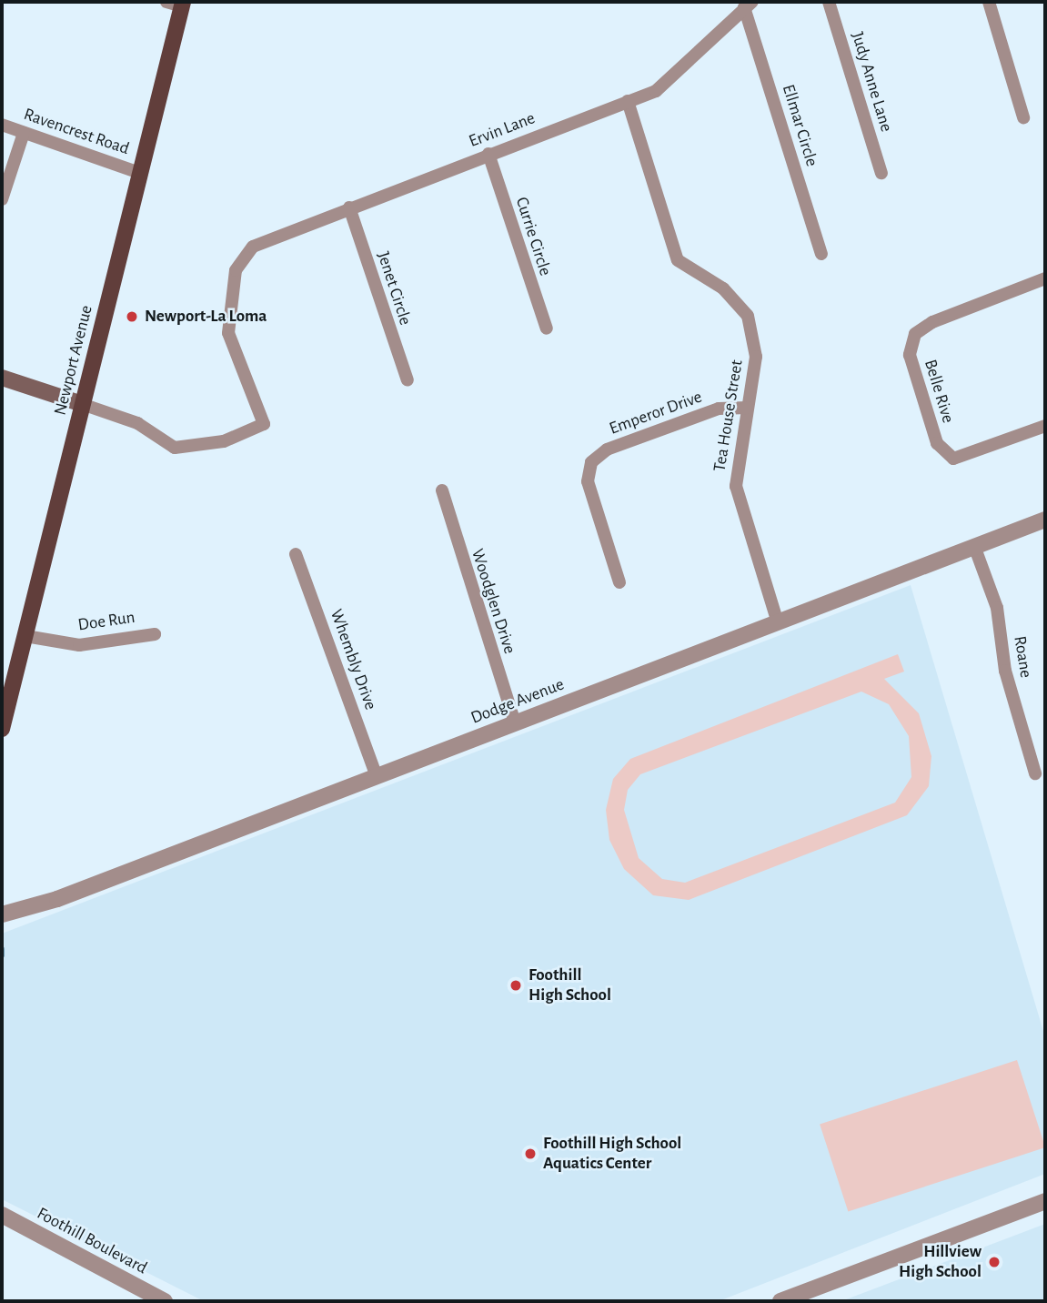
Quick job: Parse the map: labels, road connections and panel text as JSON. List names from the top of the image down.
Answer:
{
  "streets": {
    "main road": ["Newport Avenue"],
    "street": [
      "Judy Anne Lane",
      "Ellmar Circle",
      "Ervin Lane",
      "Ravencrest Road",
      "Currie Circle",
      "Jenet Circle",
      "Belle Rive",
      "Emperor Drive",
      "Tea House Street",
      "Woodglen Drive",
      "Doe Run",
      "Roane",
      "Whembly Drive",
      "Dodge Avenue",
      "Foothill Boulevard"
    ]
  },
  "crossings": [
    ["Ellmar Circle", "Ervin Lane"],
    ["Ervin Lane", "Currie Circle"],
    ["Ervin Lane", "Jenet Circle"],
    ["Ervin Lane", "Newport Avenue"],
    ["Ervin Lane", "Tea House Street"],
    ["Ravencrest Road", "Newport Avenue"],
    ["Newport Avenue", "Doe Run"],
    ["Emperor Drive", "Tea House Street"],
    ["Tea House Street", "Dodge Avenue"],
    ["Woodglen Drive", "Dodge Avenue"],
    ["Roane", "Dodge Avenue"],
    ["Whembly Drive", "Dodge Avenue"]
  ],
  "places": [
    "Newport-La Loma",
    "Foothill High School",
    "Foothill High School Aquatics Center",
    "Hillview High School"
  ]
}
